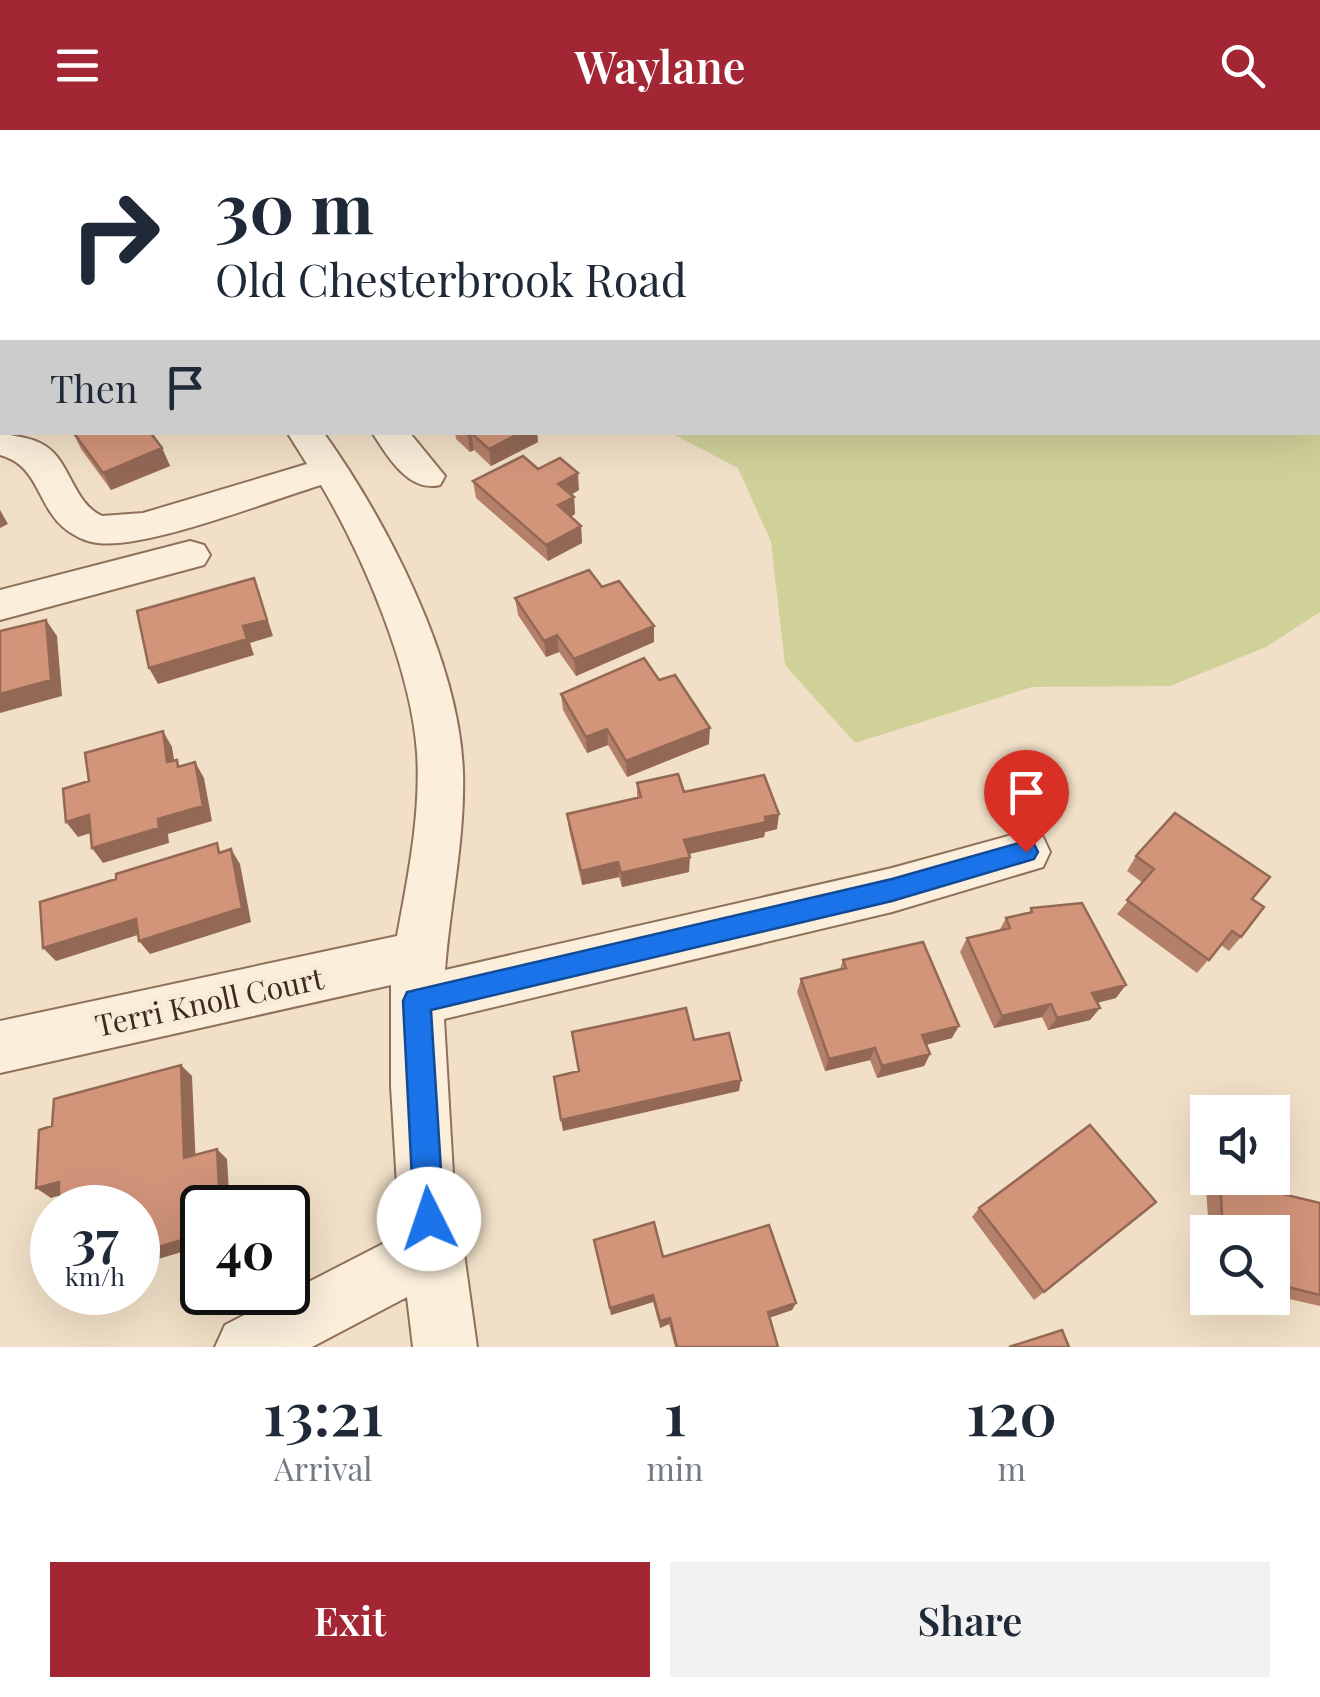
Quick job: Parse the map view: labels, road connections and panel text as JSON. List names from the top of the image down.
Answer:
{
  "streets": {
    "street": ["Terri Knoll Court"]
  },
  "page": {
    "header": "Waylane",
    "turn": ["30 m", "Old Chesterbrook Road"],
    "then": "Then",
    "speed": "37 km/h",
    "limit": "40",
    "eta": [
      "13:21",
      "Arrival",
      "1",
      "min",
      "120",
      "m"
    ],
    "buttons": ["Exit", "Share"]
  }
}
